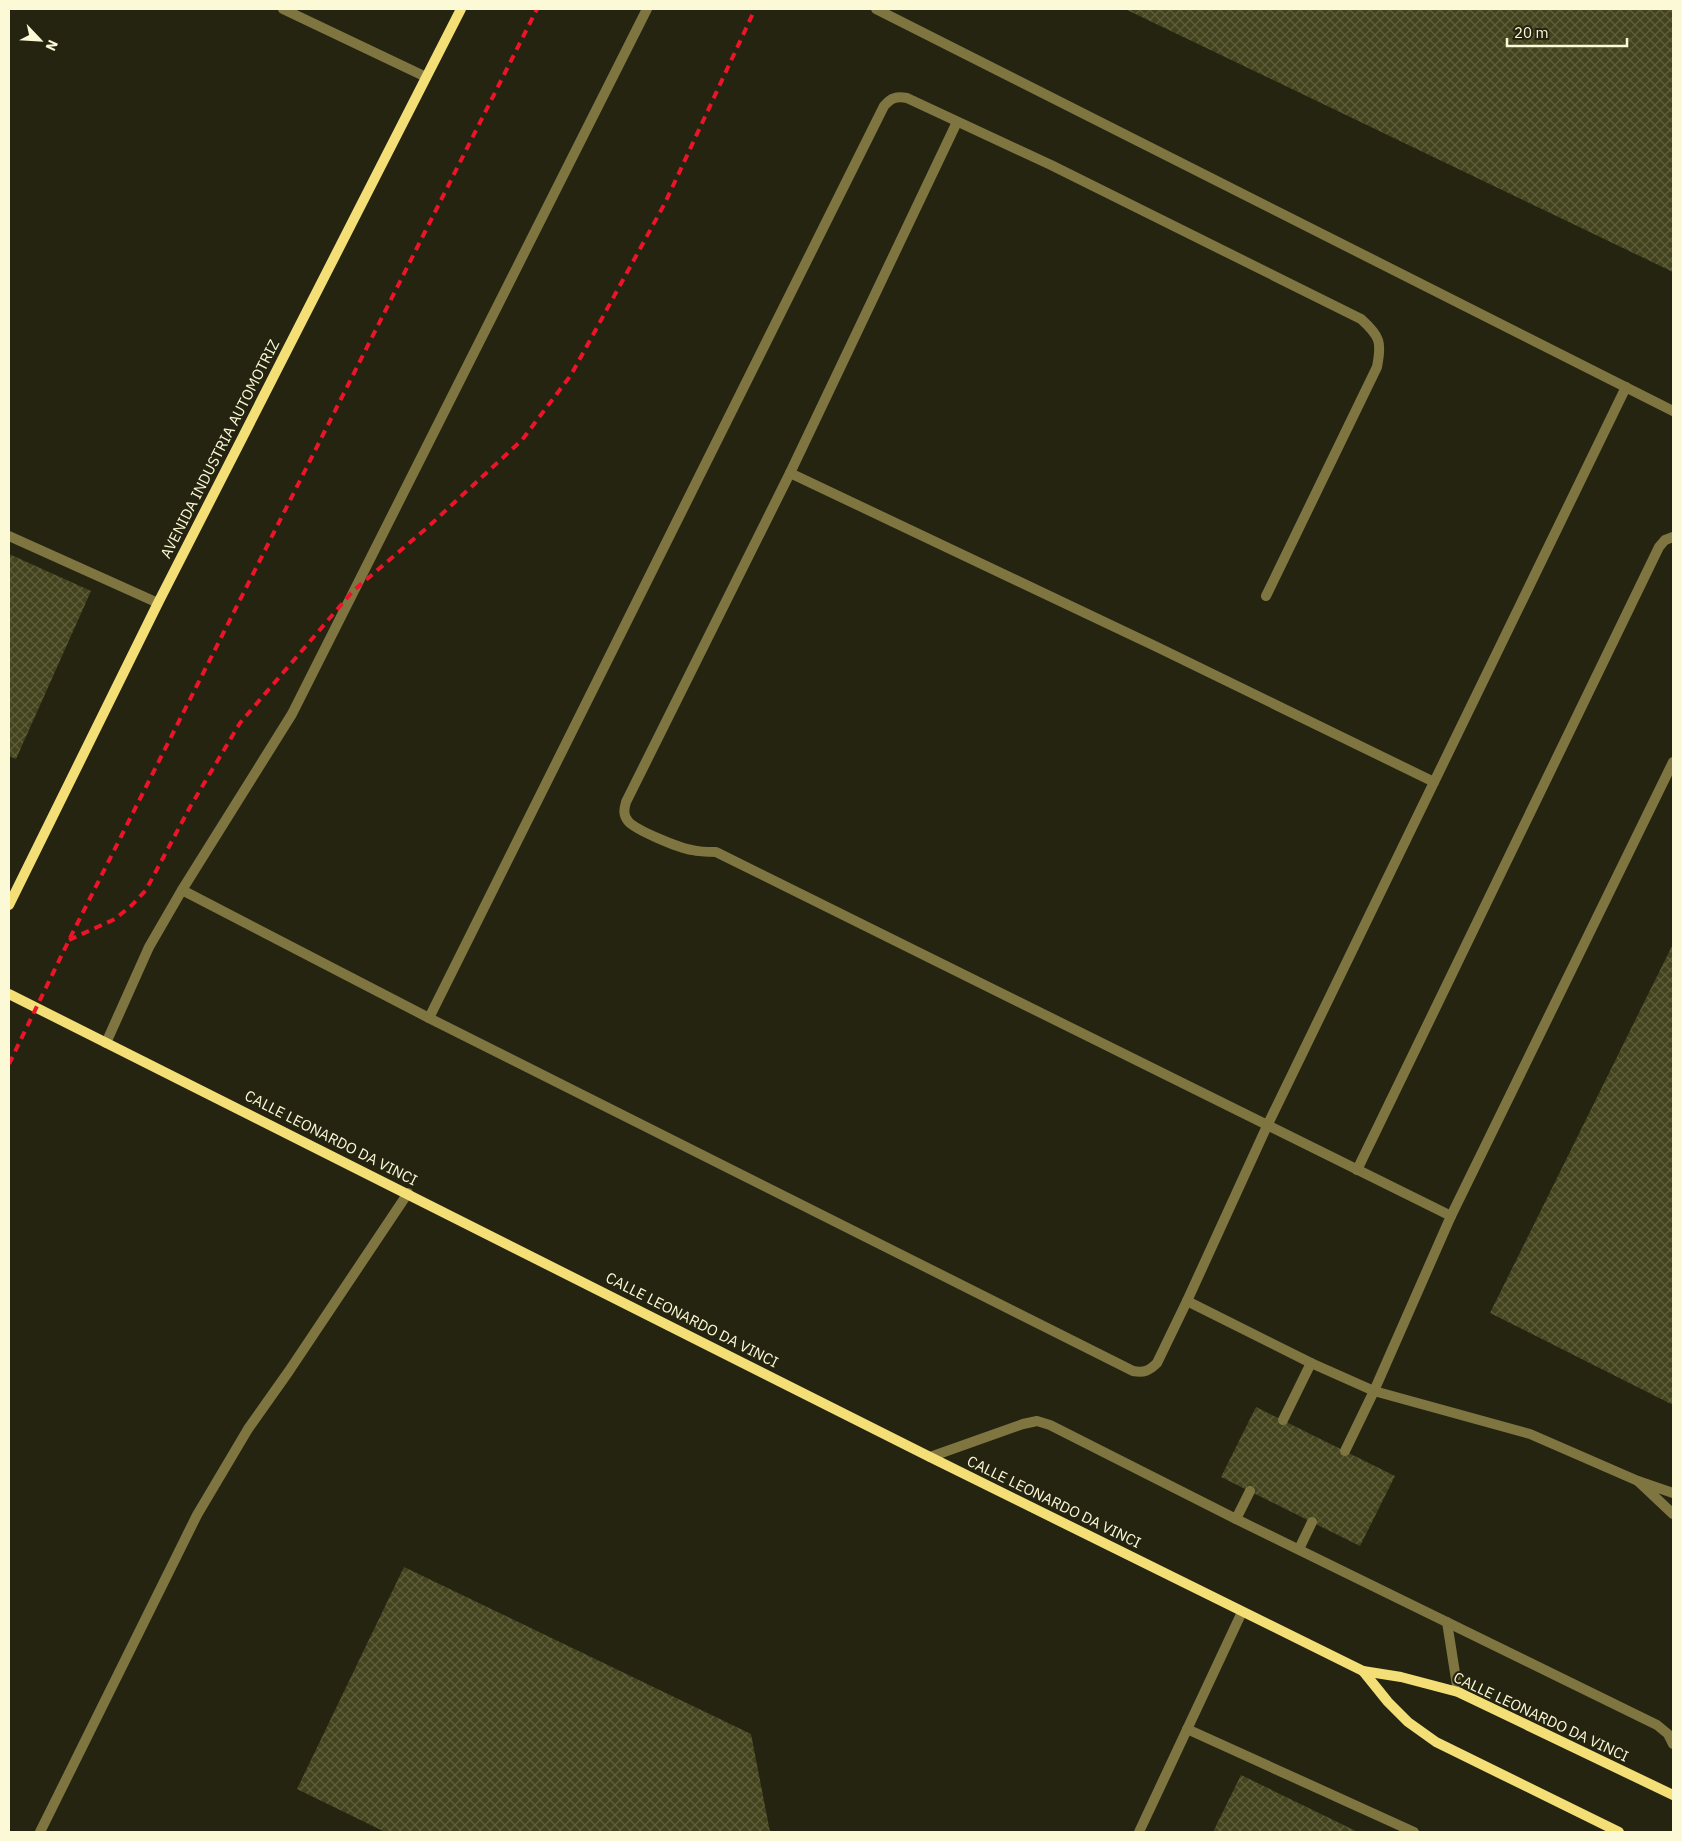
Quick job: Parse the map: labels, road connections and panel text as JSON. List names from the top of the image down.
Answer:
{
  "streets": {
    "main road": ["AVENIDA INDUSTRIA AUTOMOTRIZ", "CALLE LEONARDO DA VINCI"]
  },
  "scale_bar": "20 m",
  "north": "bottom right"
}
